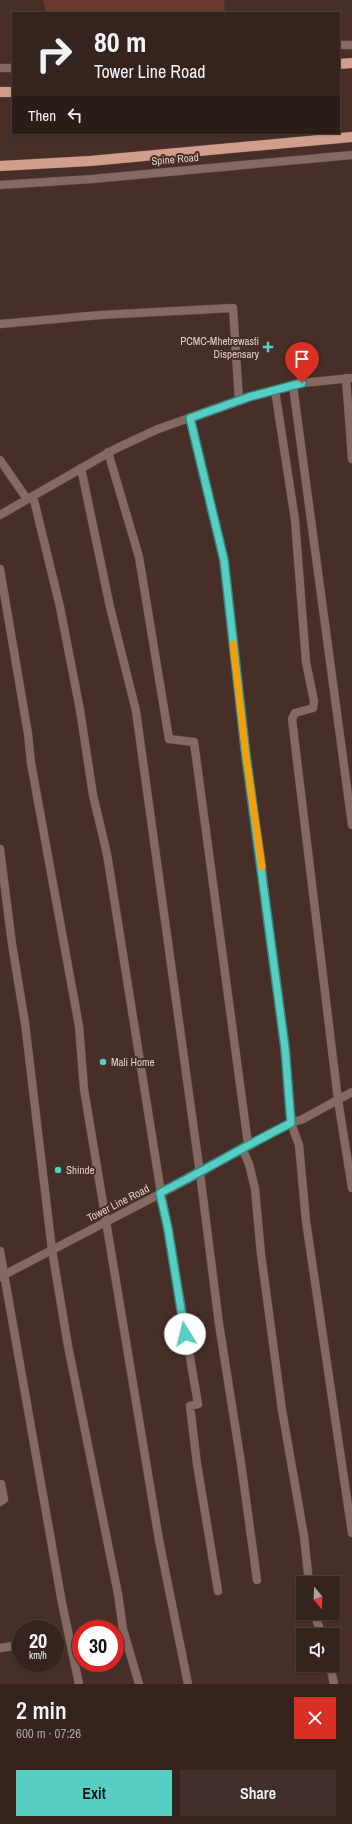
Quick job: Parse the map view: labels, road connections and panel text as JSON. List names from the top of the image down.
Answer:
{
  "streets": {
    "main road": ["Spine Road"],
    "street": ["Tower Line Road"]
  },
  "places": {
    "health": ["PCMC-Mhetrewasti Dispensary"],
    "other": ["Mali Home", "Shinde"]
  },
  "north": "bottom",
  "page": {
    "turn": ["80 m", "Tower Line Road"],
    "then": "Then",
    "speed": "20 km/h",
    "limit": "30",
    "heading": ["2 min", "600 m · 07:26"],
    "buttons": ["Exit", "Share"]
  }
}
